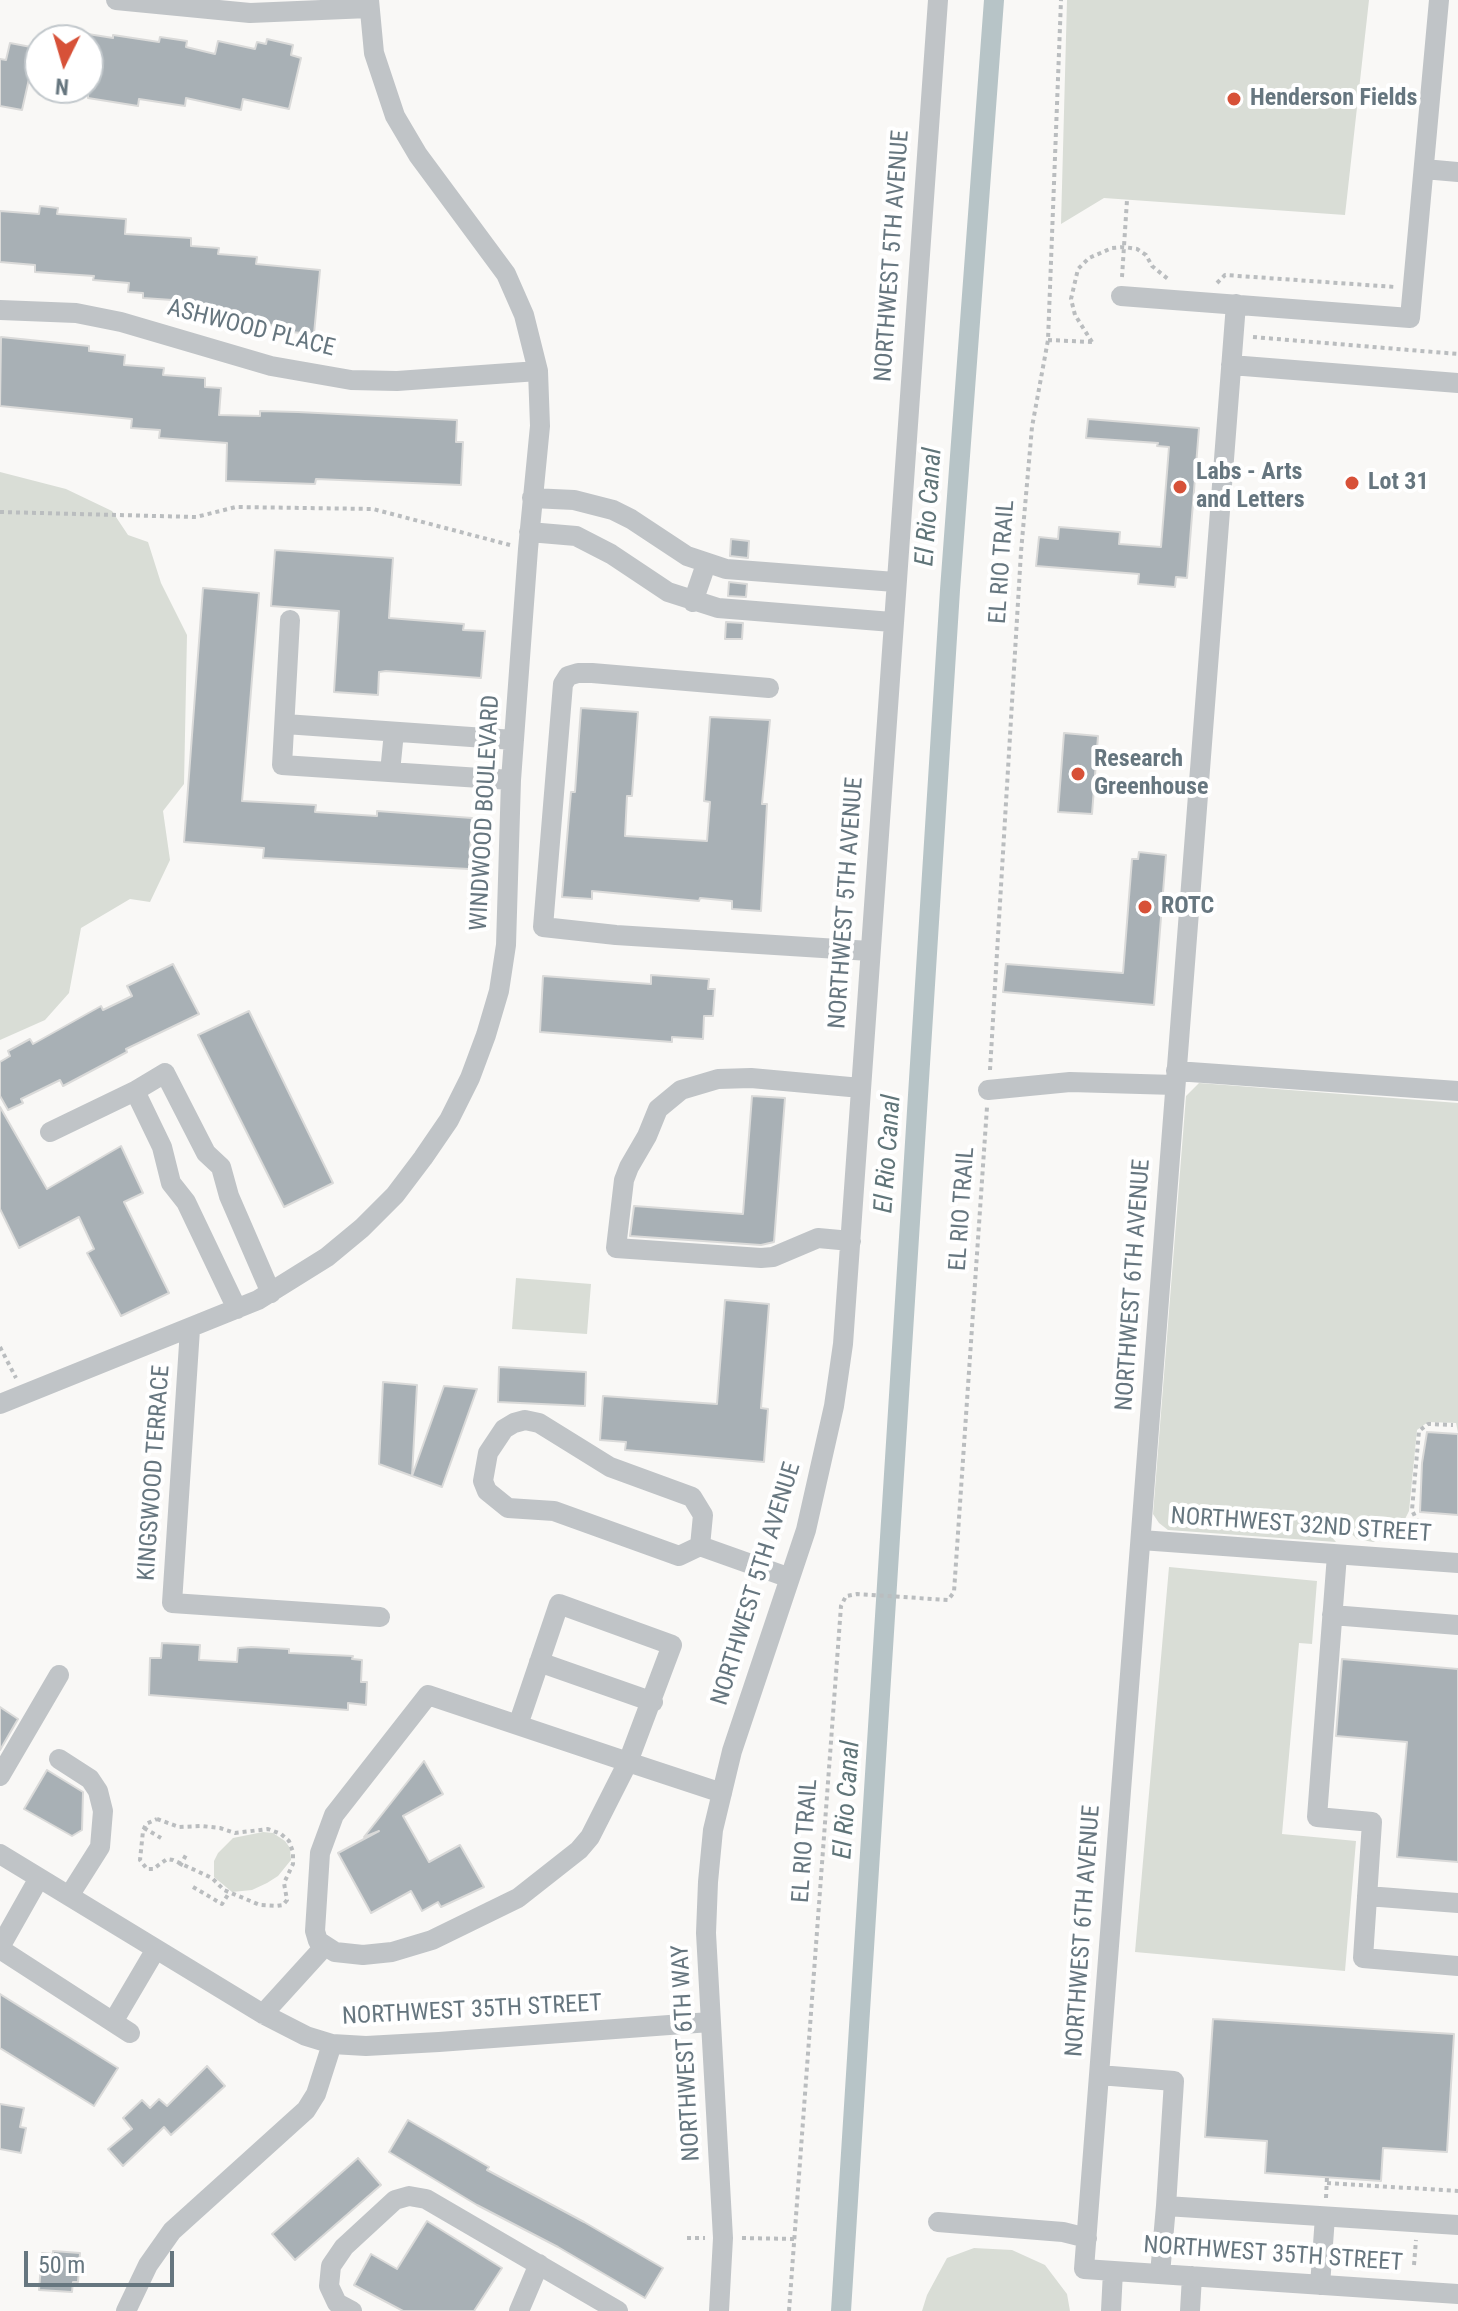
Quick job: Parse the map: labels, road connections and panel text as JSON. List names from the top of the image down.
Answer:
{
  "streets": {
    "street": [
      "NORTHWEST 5TH AVENUE",
      "ASHWOOD PLACE",
      "WINDWOOD BOULEVARD",
      "NORTHWEST 6TH AVENUE",
      "KINGSWOOD TERRACE",
      "NORTHWEST 32ND STREET",
      "NORTHWEST 35TH STREET",
      "NORTHWEST 6TH WAY"
    ],
    "path": ["EL RIO TRAIL"]
  },
  "crossings": [
    ["NORTHWEST 5TH AVENUE", "NORTHWEST 6TH WAY"],
    ["ASHWOOD PLACE", "WINDWOOD BOULEVARD"],
    ["WINDWOOD BOULEVARD", "KINGSWOOD TERRACE"],
    ["NORTHWEST 6TH AVENUE", "NORTHWEST 32ND STREET"],
    ["NORTHWEST 6TH AVENUE", "NORTHWEST 35TH STREET"],
    ["NORTHWEST 35TH STREET", "NORTHWEST 6TH WAY"]
  ],
  "water": ["El Rio Canal"],
  "places": [
    "Henderson Fields",
    "Lot 31",
    "Labs - Arts and Letters",
    "Research Greenhouse",
    "ROTC"
  ],
  "scale_bar": "50 m",
  "north": "bottom"
}
